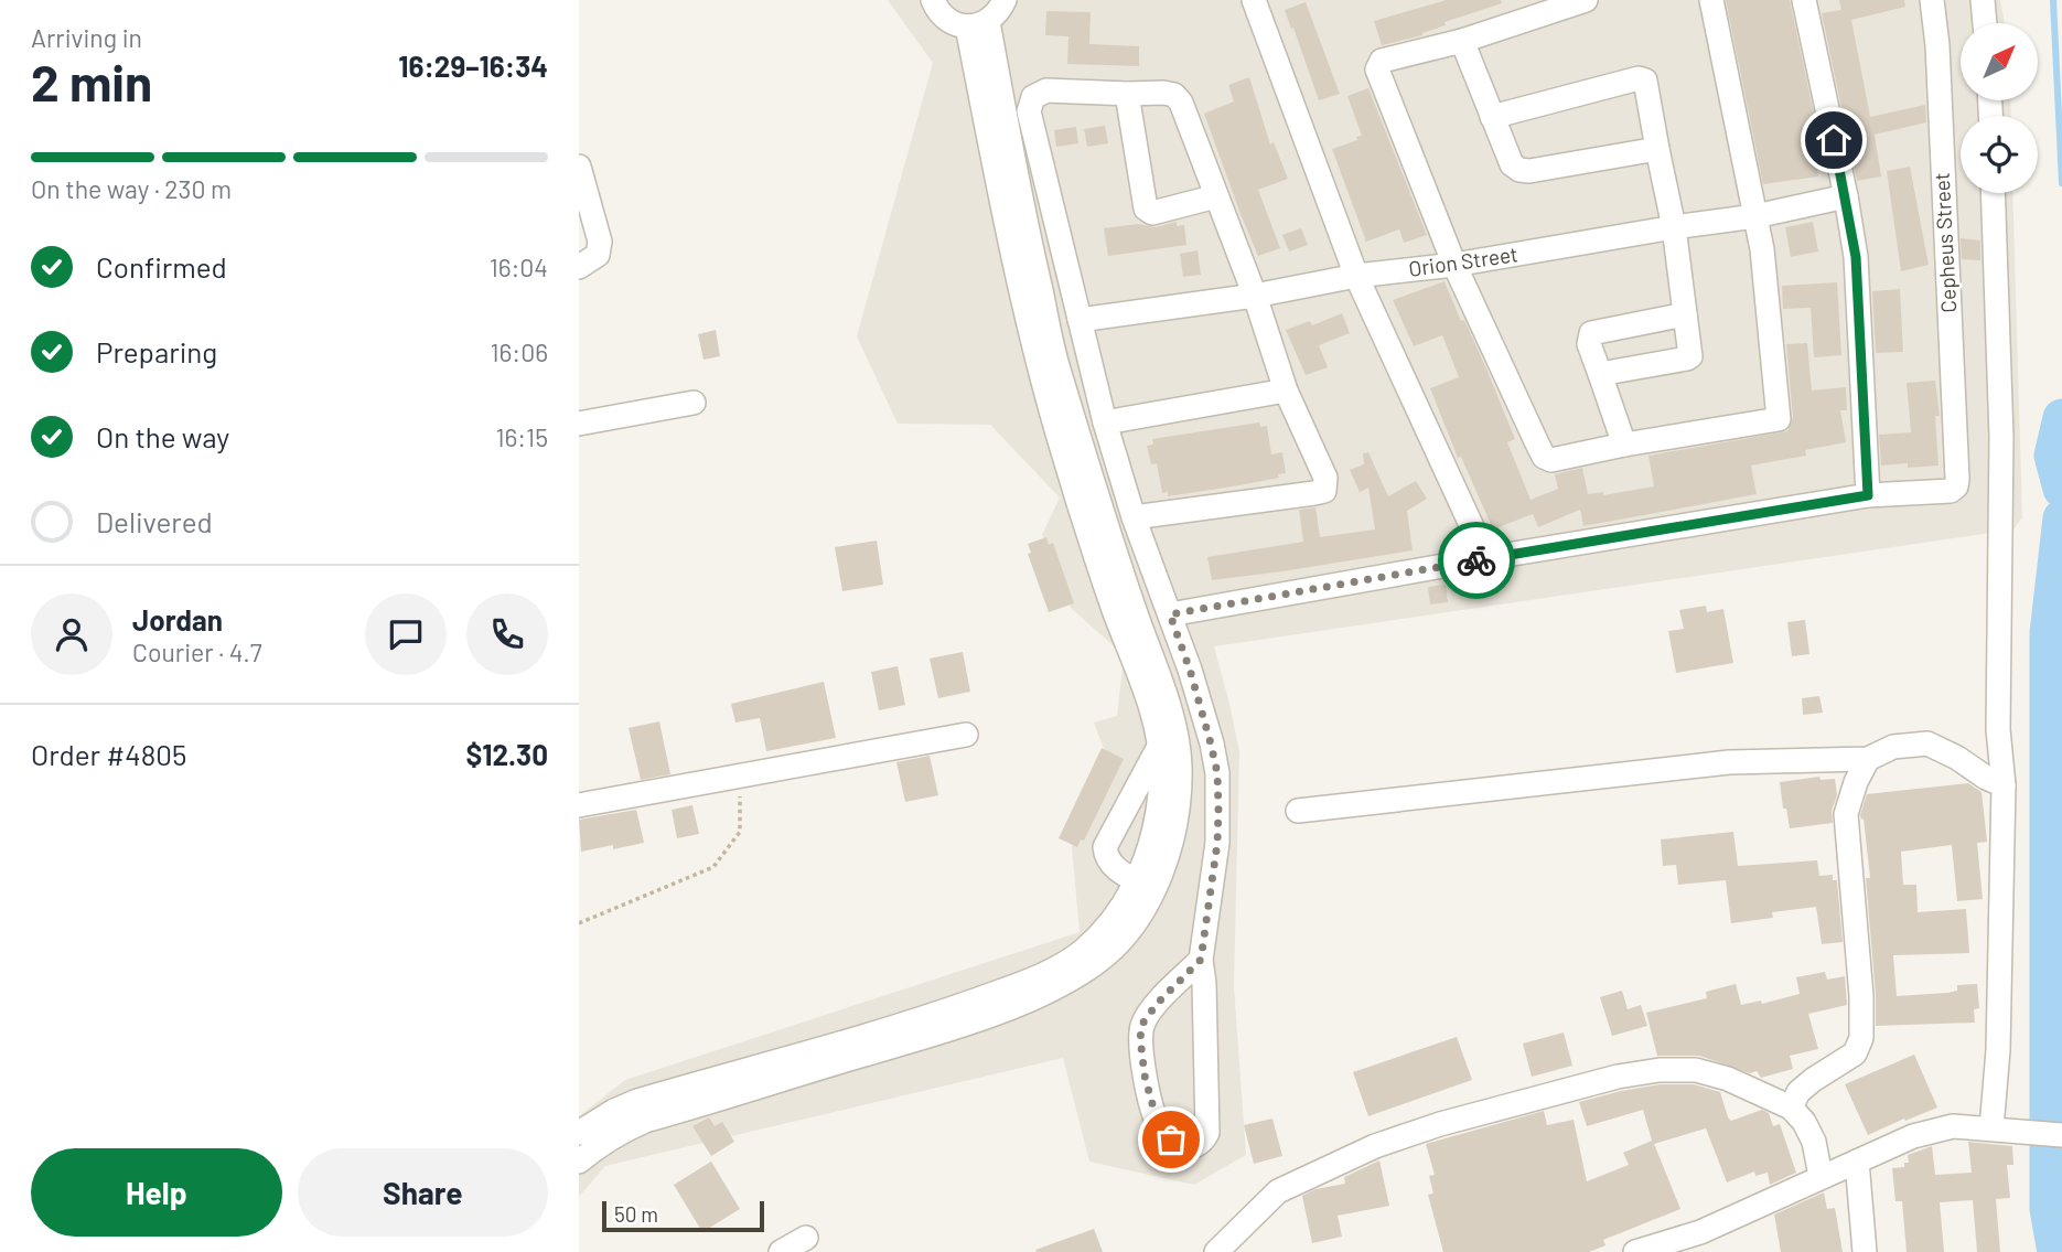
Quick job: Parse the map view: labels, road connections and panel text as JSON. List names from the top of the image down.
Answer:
{
  "streets": {
    "street": ["Cepheus Street", "Orion Street"]
  },
  "scale_bar": "50 m",
  "north": "top right",
  "page": {
    "heading": ["2 min", "Arriving in", "16:29–16:34"],
    "panel": [
      "Jordan",
      "Courier · 4.7",
      "Order #4805",
      "$12.30"
    ],
    "bar": "On the way · 230 m",
    "list": [
      ["Confirmed", "16:04"],
      ["Preparing", "16:06"],
      ["On the way", "16:15"],
      "Delivered"
    ],
    "buttons": ["Help", "Share"],
    "scale": "50 m"
  }
}
